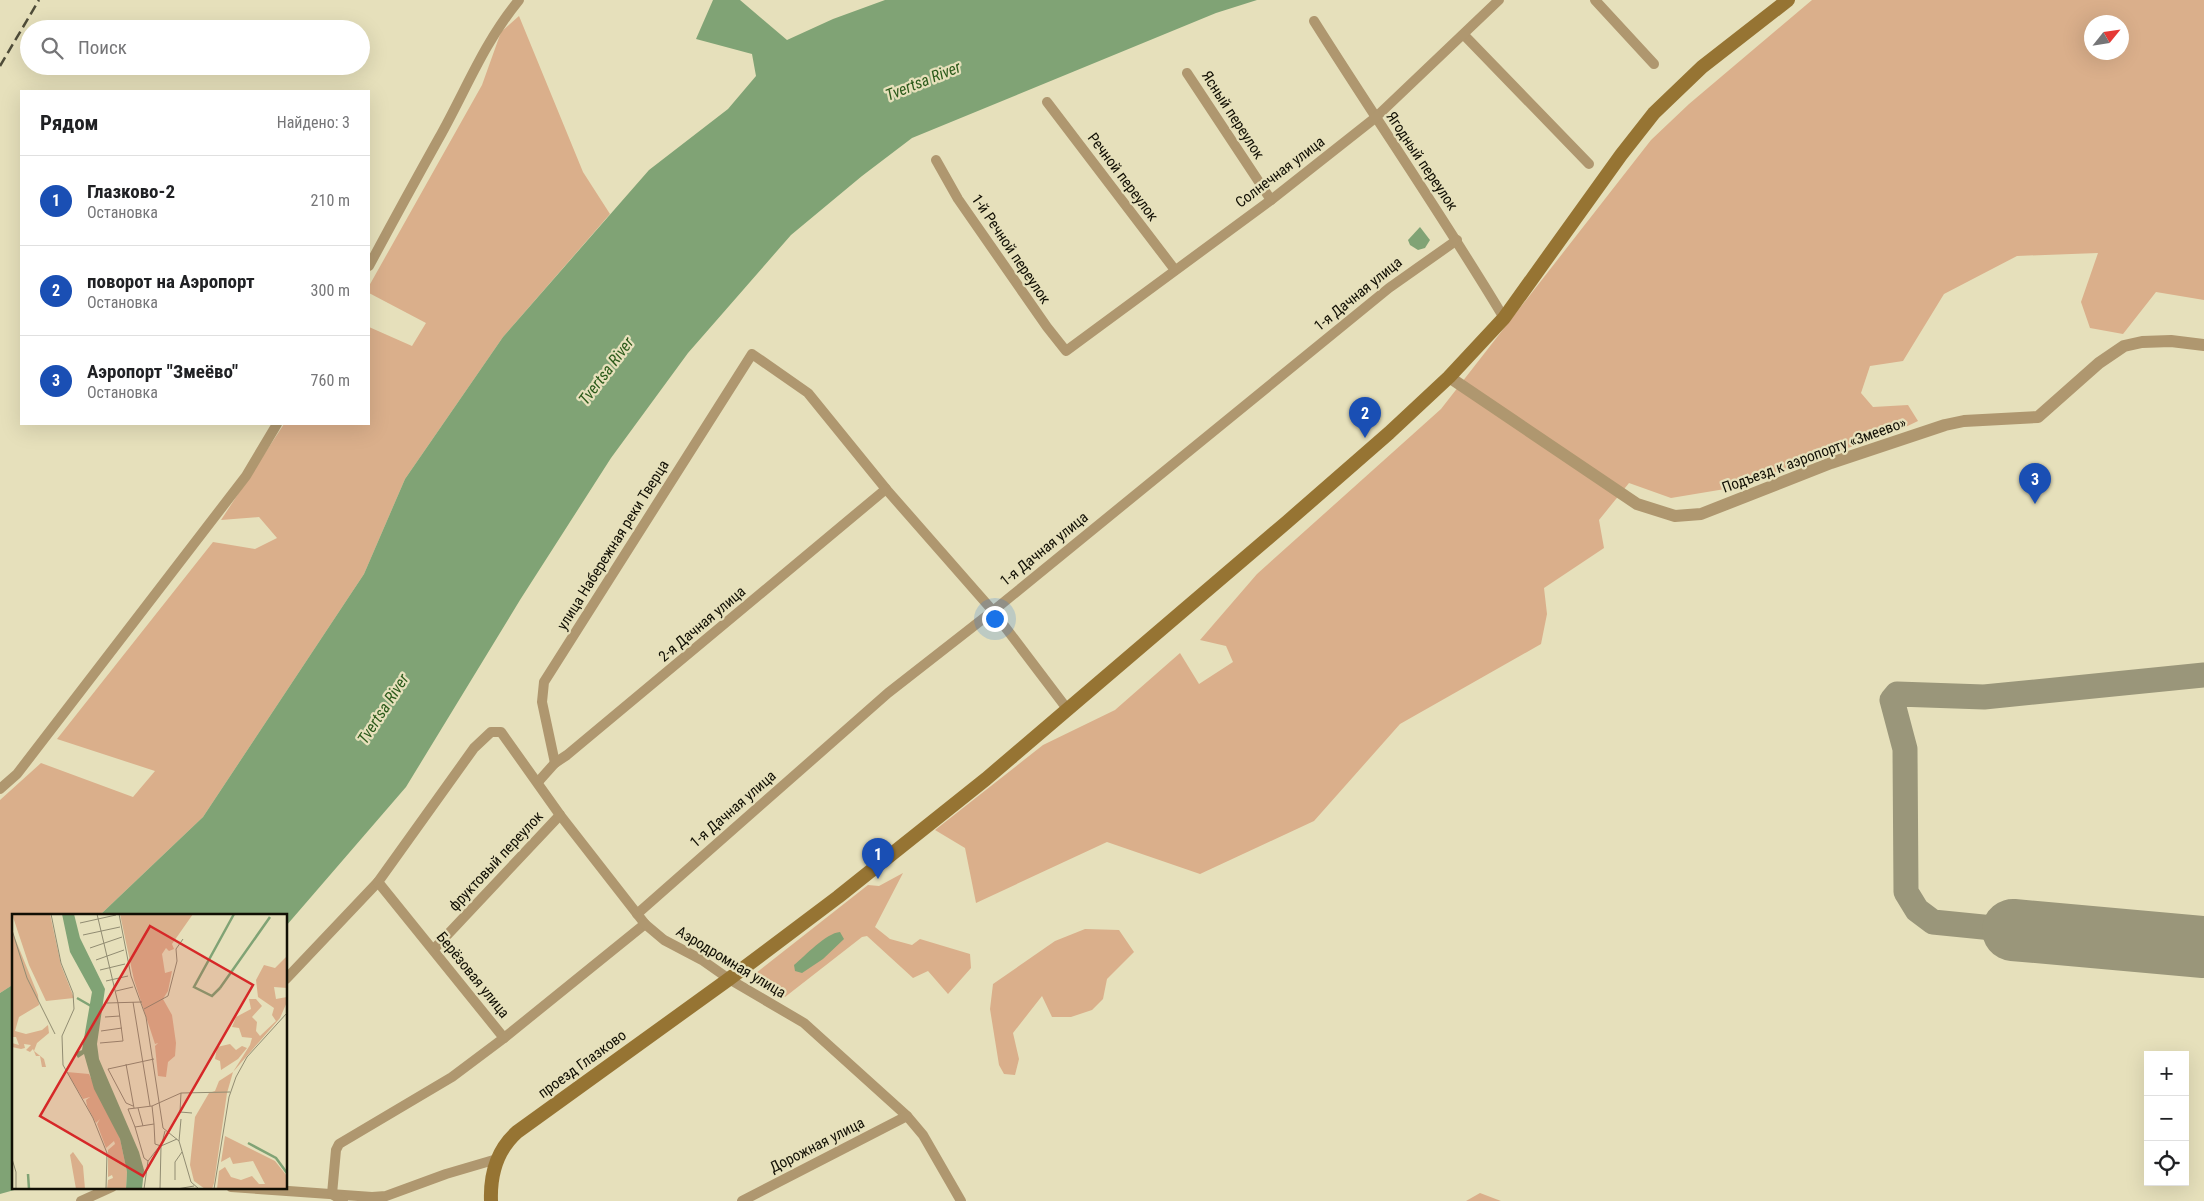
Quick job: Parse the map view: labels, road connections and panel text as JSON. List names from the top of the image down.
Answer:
{
  "streets": {
    "main road": ["проезд Глазково"],
    "street": [
      "Ясный переулок",
      "Ягодный переулок",
      "Солнечная улица",
      "Речной переулок",
      "1-й Речной переулок",
      "1-я Дачная улица",
      "Подъезд к аэропорту «Змеево»",
      "улица Набережная реки Тверца",
      "2-я Дачная улица",
      "фруктовый переулок",
      "Аэродромная улица",
      "Берёзовая улица",
      "Дорожная улица"
    ]
  },
  "crossings": [
    ["Ясный переулок", "Солнечная улица"],
    ["Ягодный переулок", "Солнечная улица"],
    ["Ягодный переулок", "1-я Дачная улица"],
    ["Ягодный переулок", "проезд Глазково"],
    ["Солнечная улица", "Речной переулок"],
    ["Солнечная улица", "1-й Речной переулок"],
    ["1-я Дачная улица", "Аэродромная улица"],
    ["Подъезд к аэропорту «Змеево»", "проезд Глазково"],
    ["улица Набережная реки Тверца", "2-я Дачная улица"],
    ["2-я Дачная улица", "Аэродромная улица"],
    ["фруктовый переулок", "Аэродромная улица"],
    ["фруктовый переулок", "Берёзовая улица"],
    ["Аэродромная улица", "Берёзовая улица"],
    ["Аэродромная улица", "проезд Глазково"],
    ["Аэродромная улица", "Дорожная улица"]
  ],
  "water": ["Tvertsa River"],
  "north": "top right",
  "page": {
    "search": "Поиск",
    "heading": ["Рядом", "Найдено: 3"],
    "list": [
      {
        "mark": "1",
        "name": "Глазково-2",
        "note": "Остановка",
        "value": "210 m"
      },
      {
        "mark": "2",
        "name": "поворот на Аэропорт",
        "note": "Остановка",
        "value": "300 m"
      },
      {
        "mark": "3",
        "name": "Аэропорт \"Змеёво\"",
        "note": "Остановка",
        "value": "760 m"
      }
    ],
    "pins": ["2", "3", "1"],
    "map_buttons": ["+", "−"]
  }
}
